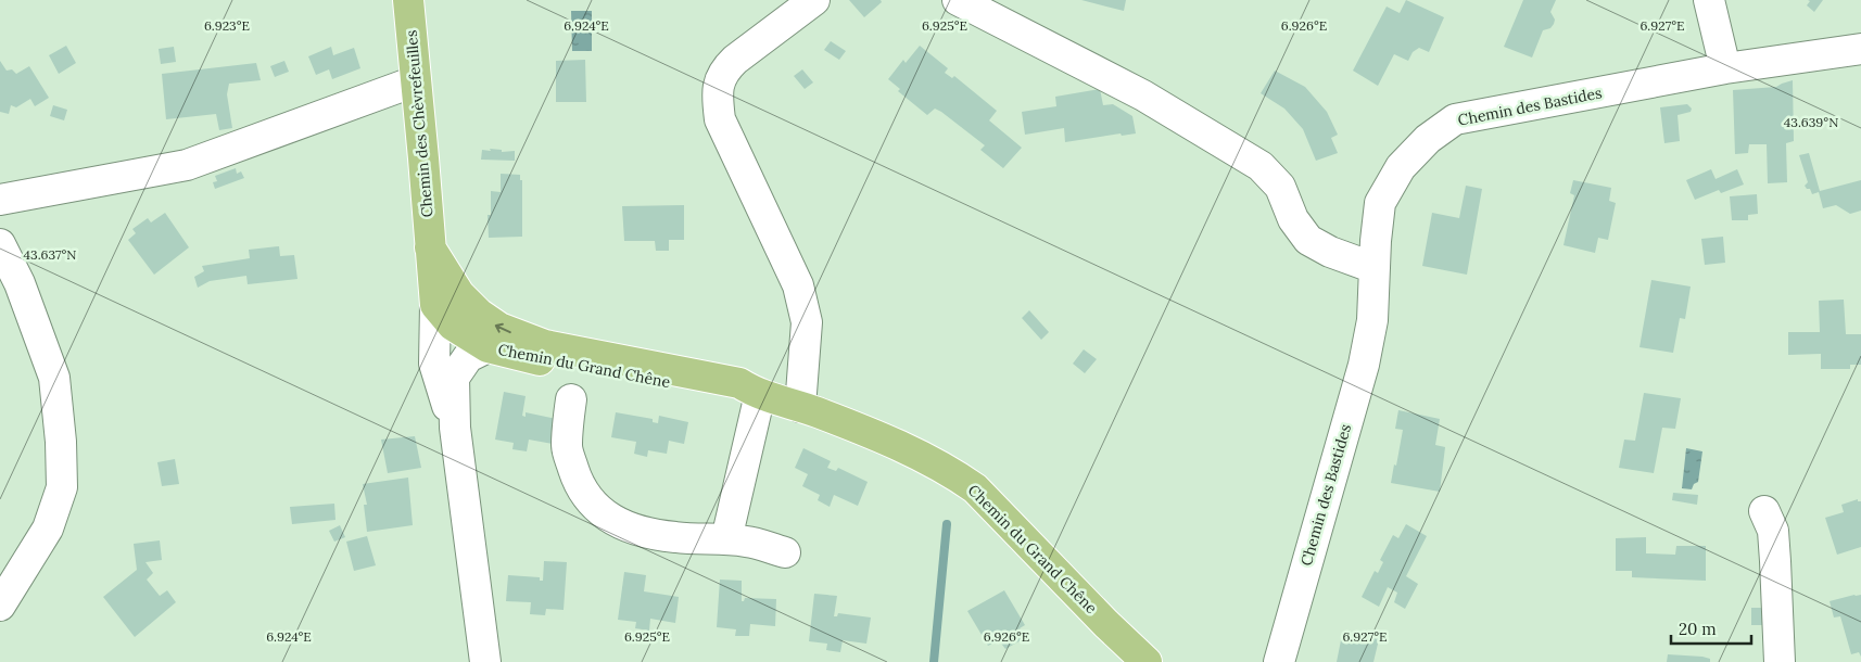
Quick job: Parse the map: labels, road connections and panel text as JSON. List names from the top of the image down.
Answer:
{
  "streets": {
    "main road": ["Chemin des Chèvrefeuilles", "Chemin du Grand Chêne"],
    "street": ["Chemin des Bastides"]
  },
  "crossings": [
    ["Chemin des Chèvrefeuilles", "Chemin du Grand Chêne"]
  ],
  "scale_bar": "20 m",
  "coordinates": [
    "6.923°E",
    "6.924°E",
    "6.925°E",
    "6.926°E",
    "6.927°E",
    "43.639°N",
    "43.637°N"
  ]
}
